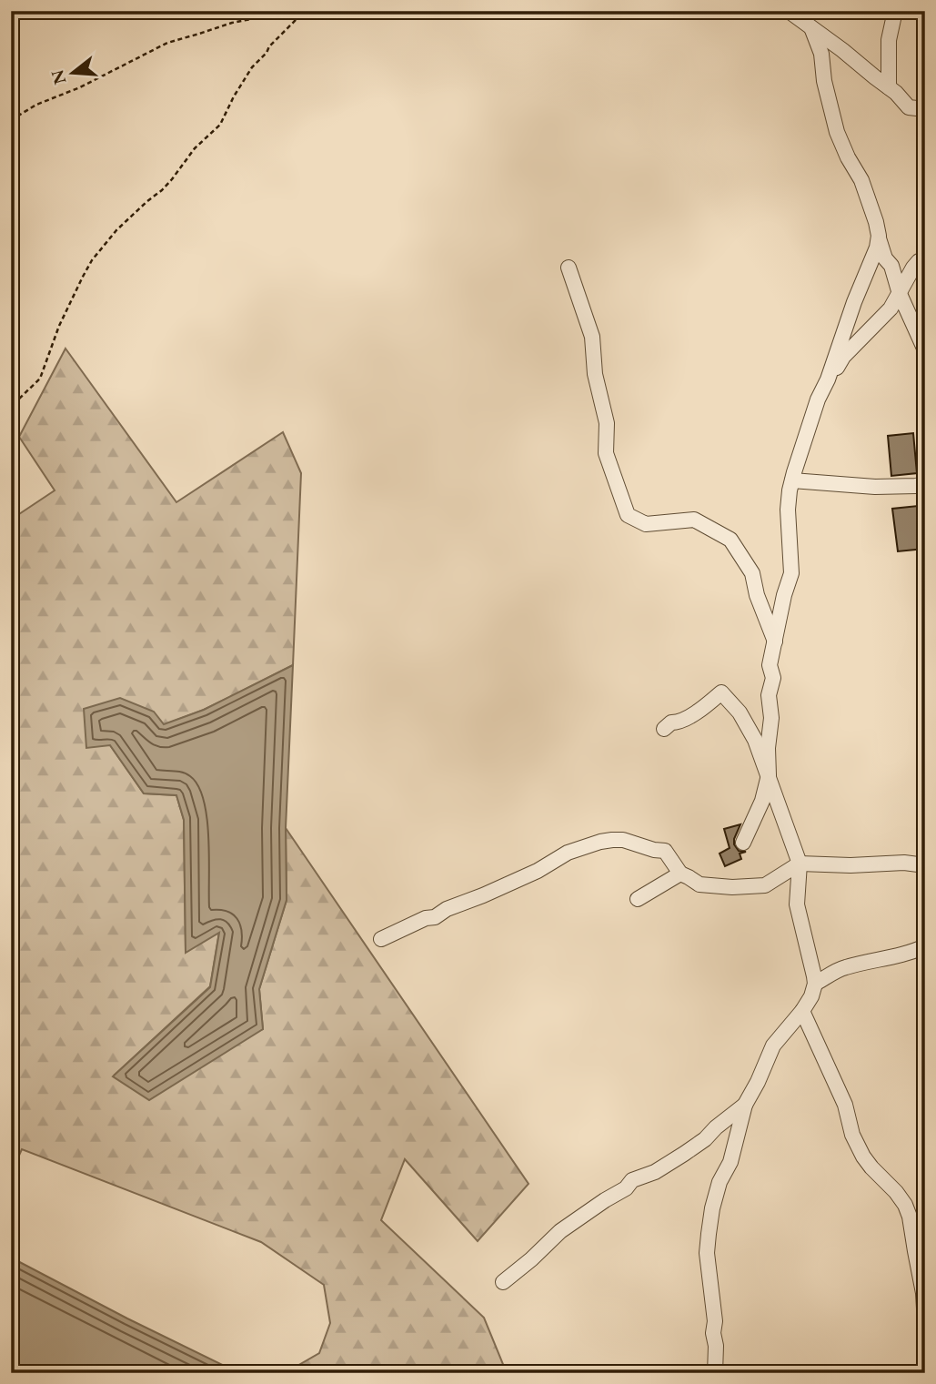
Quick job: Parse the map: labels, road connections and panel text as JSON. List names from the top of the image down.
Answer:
{
  "north": "left"
}
